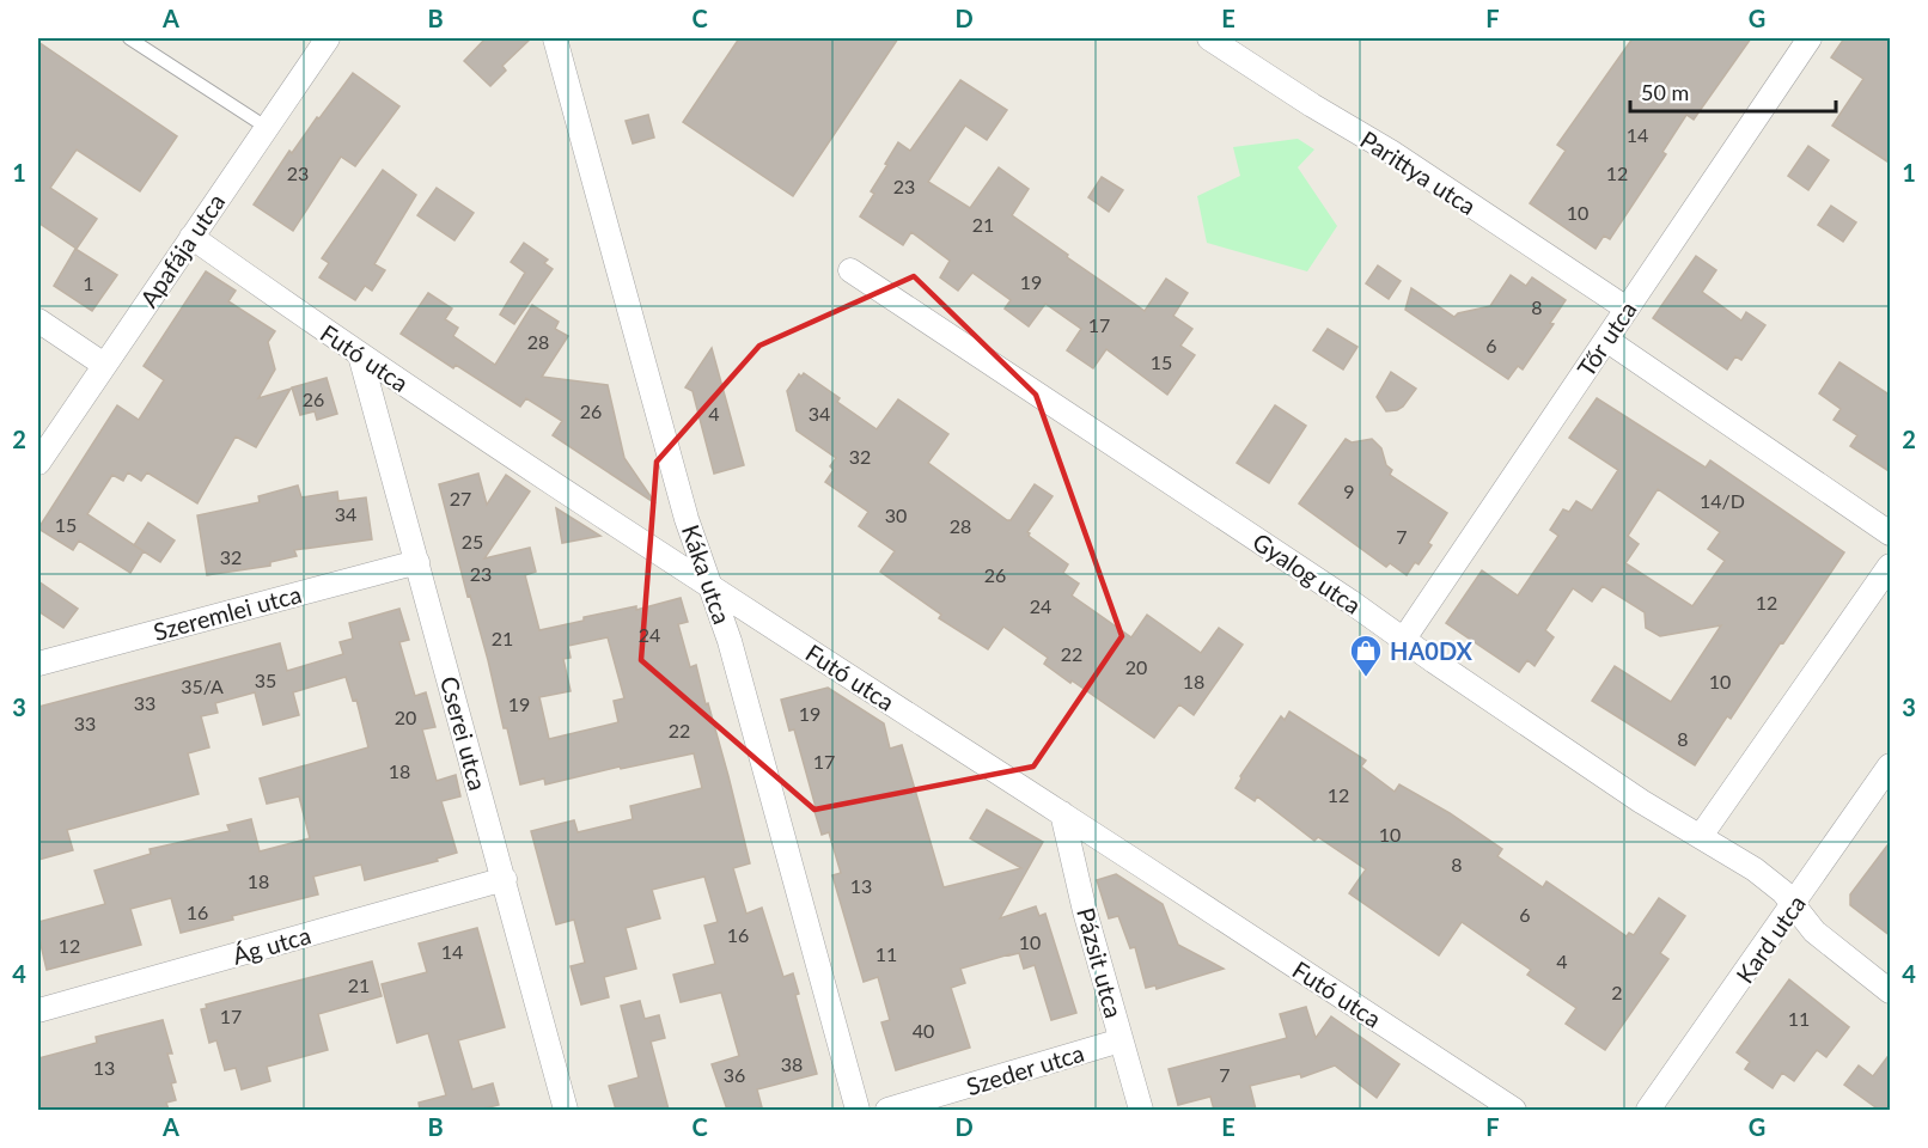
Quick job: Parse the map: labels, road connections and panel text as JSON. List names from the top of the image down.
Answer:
{
  "streets": {
    "street": [
      "Parittya utca",
      "Apafája utca",
      "Tőr utca",
      "Futó utca",
      "Gyalog utca",
      "Káka utca",
      "Szeremlei utca",
      "Cserei utca",
      "Kard utca",
      "Ág utca",
      "Pázsit utca",
      "Szeder utca"
    ]
  },
  "crossings": [
    ["Parittya utca", "Tőr utca"],
    ["Apafája utca", "Futó utca"],
    ["Tőr utca", "Gyalog utca"],
    ["Futó utca", "Káka utca"],
    ["Futó utca", "Cserei utca"],
    ["Futó utca", "Pázsit utca"],
    ["Gyalog utca", "Kard utca"],
    ["Szeremlei utca", "Cserei utca"],
    ["Cserei utca", "Ág utca"],
    ["Pázsit utca", "Szeder utca"]
  ],
  "places": {
    "shop": ["HA0DX"]
  },
  "house_numbers": [
    "14",
    "23",
    "12",
    "23",
    "10",
    "21",
    "19",
    "1",
    "8",
    "17",
    "28",
    "6",
    "15",
    "26",
    "26",
    "4",
    "34",
    "32",
    "9",
    "27",
    "14/D",
    "34",
    "30",
    "15",
    "28",
    "7",
    "25",
    "32",
    "23",
    "26",
    "12",
    "24",
    "24",
    "21",
    "22",
    "20",
    "35",
    "18",
    "10",
    "35/A",
    "33",
    "19",
    "19",
    "20",
    "33",
    "22",
    "8",
    "17",
    "18",
    "12",
    "10",
    "8",
    "18",
    "13",
    "16",
    "6",
    "16",
    "10",
    "12",
    "14",
    "11",
    "4",
    "21",
    "2",
    "17",
    "11",
    "40",
    "38",
    "13",
    "36",
    "7"
  ],
  "scale_bar": "50 m",
  "grid": {
    "columns": [
      "A",
      "B",
      "C",
      "D",
      "E",
      "F",
      "G"
    ],
    "rows": [
      "1",
      "2",
      "3",
      "4"
    ]
  }
}
